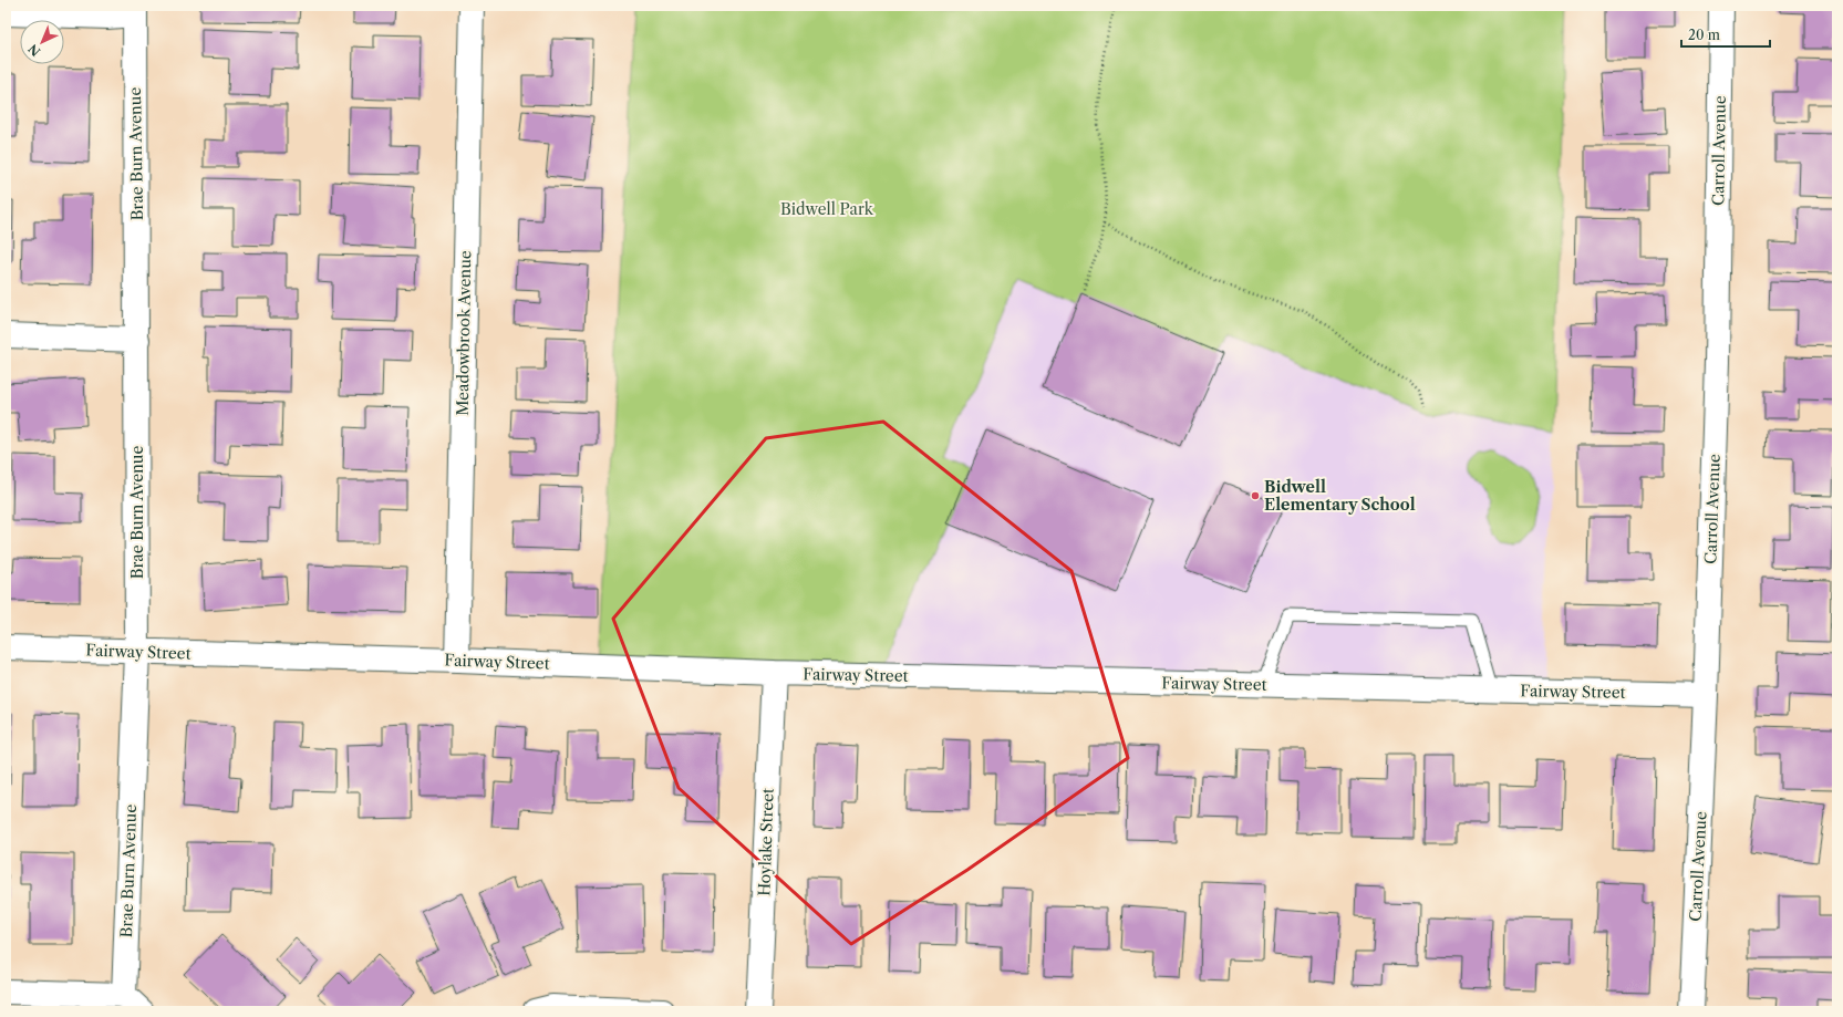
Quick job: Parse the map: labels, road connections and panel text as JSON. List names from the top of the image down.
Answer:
{
  "streets": {
    "street": [
      "Carroll Avenue",
      "Brae Burn Avenue",
      "Meadowbrook Avenue",
      "Fairway Street",
      "Hoylake Street"
    ]
  },
  "crossings": [
    ["Carroll Avenue", "Fairway Street"],
    ["Brae Burn Avenue", "Fairway Street"],
    ["Meadowbrook Avenue", "Fairway Street"],
    ["Fairway Street", "Hoylake Street"]
  ],
  "parks": ["Bidwell Park"],
  "places": ["Bidwell Elementary School"],
  "scale_bar": "20 m",
  "north": "bottom left"
}
